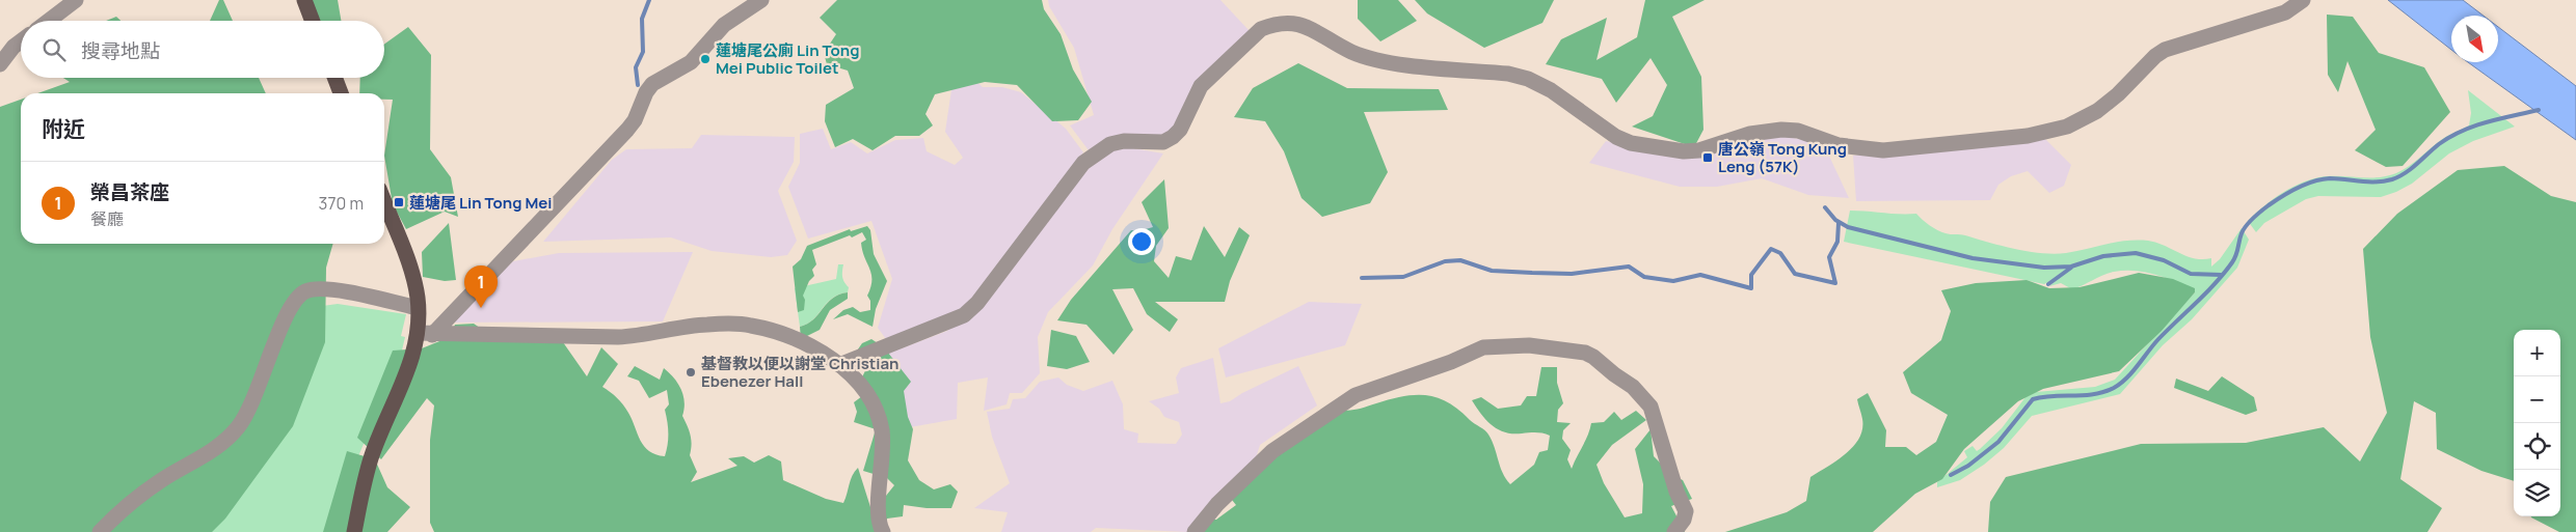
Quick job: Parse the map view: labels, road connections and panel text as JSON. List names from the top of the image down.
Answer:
{
  "places": {
    "other": ["蓮塘尾公廁 Lin Tong Mei Public Toilet", "基督教以便以謝堂 Christian Ebenezer Hall"],
    "transit": ["唐公嶺 Tong Kung Leng (57K)", "蓮塘尾 Lin Tong Mei"]
  },
  "north": "bottom right",
  "page": {
    "search": "搜尋地點",
    "heading": "附近",
    "list": [
      {
        "mark": "1",
        "name": "榮昌茶座",
        "note": "餐廳",
        "value": "370 m"
      }
    ],
    "pins": "1",
    "map_buttons": ["+", "−"]
  }
}
